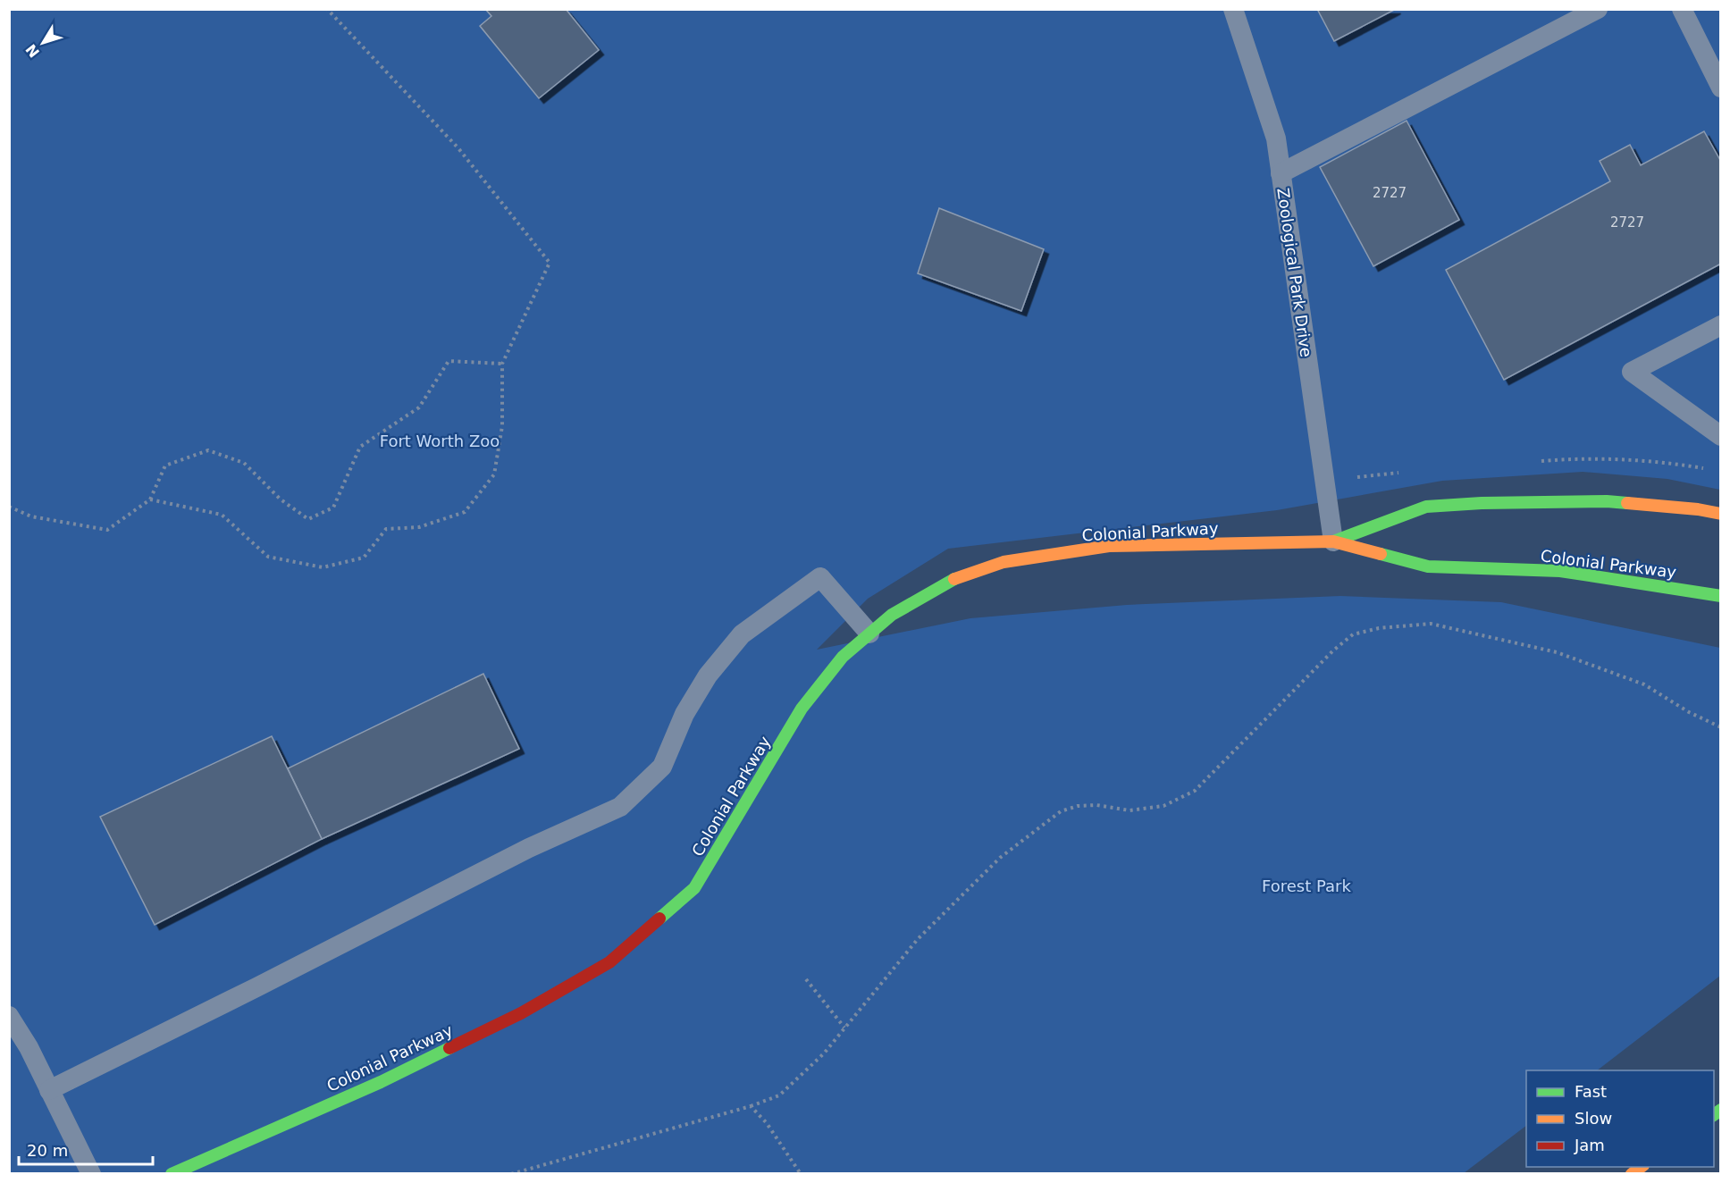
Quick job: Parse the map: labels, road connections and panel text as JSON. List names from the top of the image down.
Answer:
{
  "streets": {
    "street": ["Colonial Parkway"],
    "lane": ["Zoological Park Drive"]
  },
  "crossings": [
    ["Zoological Park Drive", "Colonial Parkway"]
  ],
  "parks": ["Fort Worth Zoo", "Forest Park"],
  "house_numbers": ["2727", "2727"],
  "legend": ["Fast", "Slow", "Jam"],
  "scale_bar": "20 m",
  "north": "bottom left"
}
